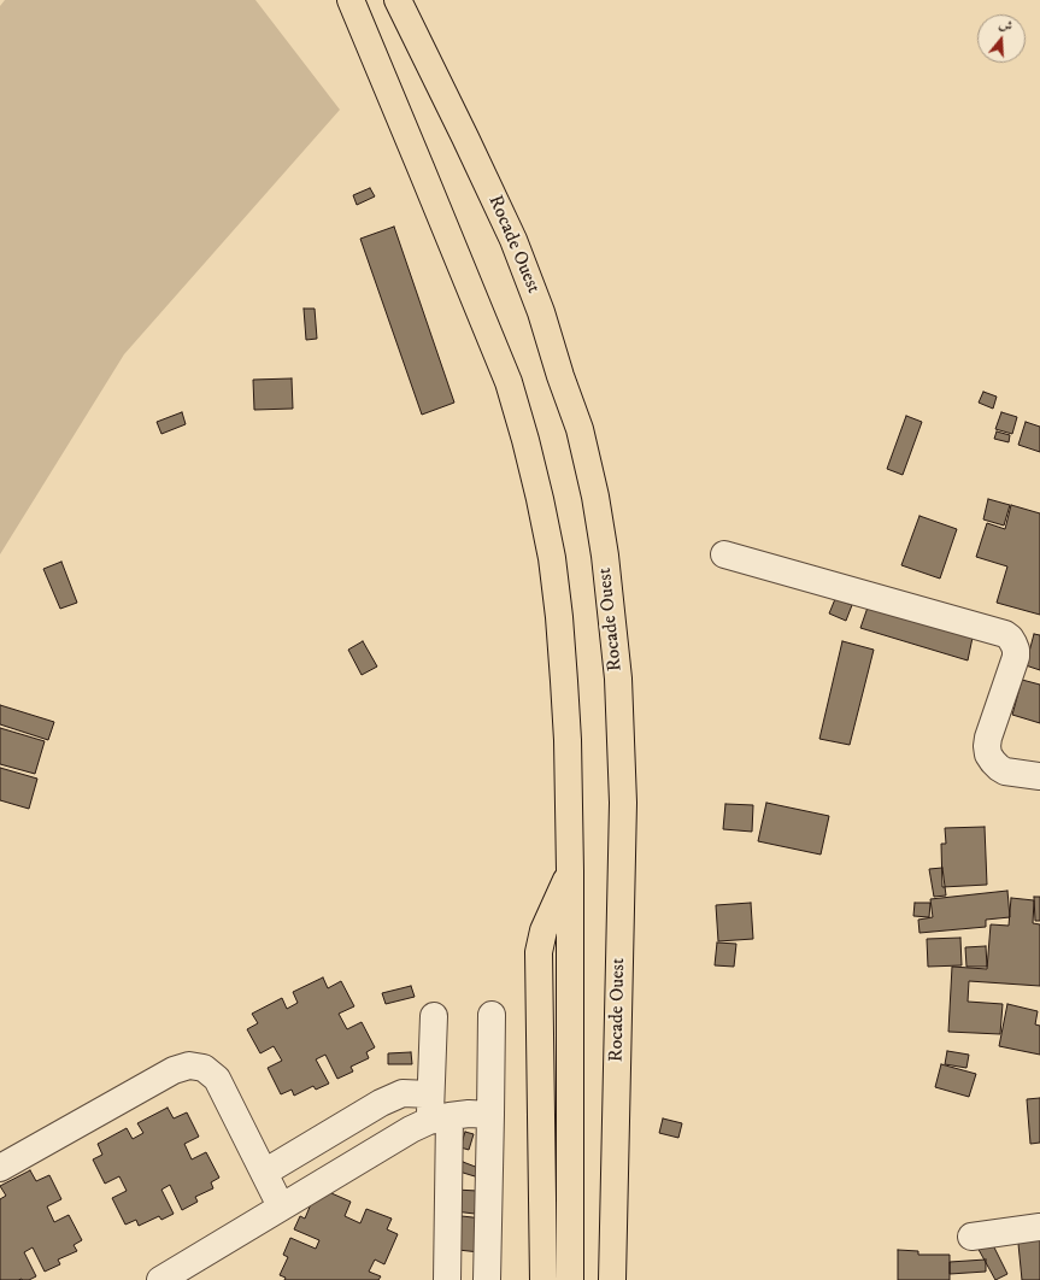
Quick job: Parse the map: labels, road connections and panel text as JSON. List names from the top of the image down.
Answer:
{
  "streets": {
    "highway": ["Rocade Ouest"]
  },
  "north": "top"
}
